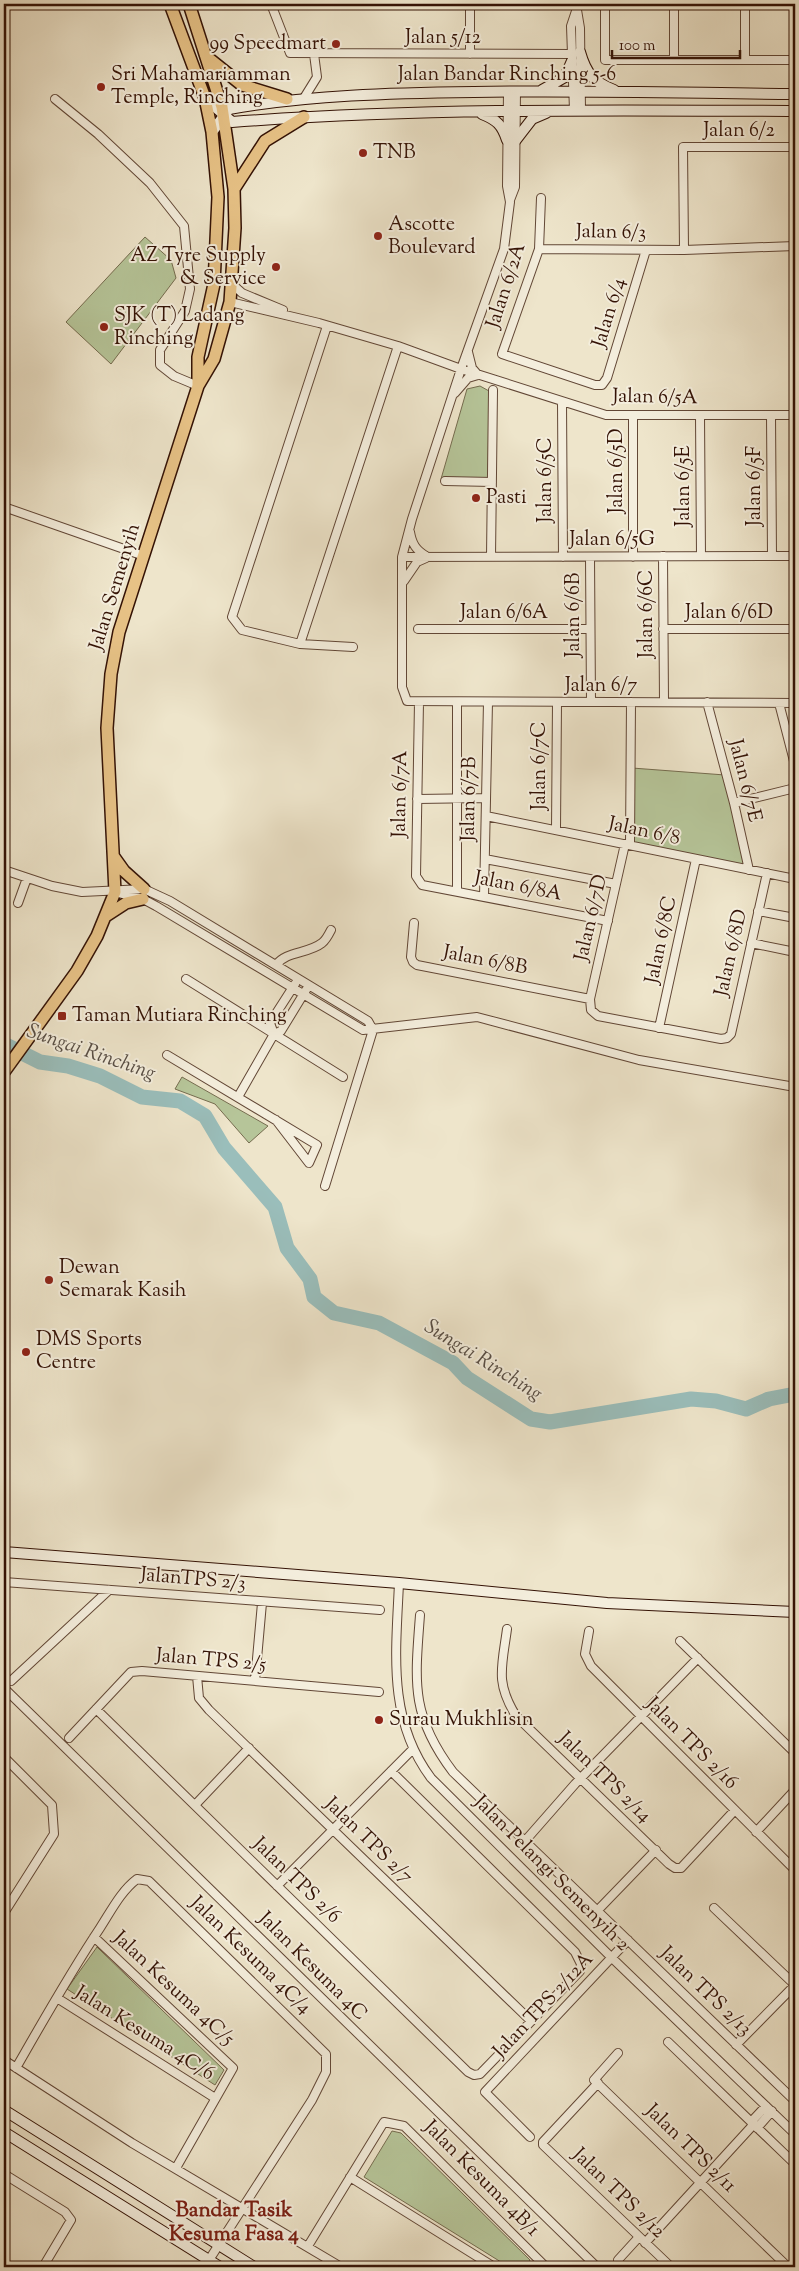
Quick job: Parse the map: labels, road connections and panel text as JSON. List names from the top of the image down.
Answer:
{
  "streets": {
    "main road": ["Jalan Semenyih"],
    "street": [
      "Jalan 5/12",
      "Jalan Bandar Rinching 5-6",
      "Jalan 6/2",
      "Jalan 6/3",
      "Jalan 6/2A",
      "Jalan 6/4",
      "Jalan 6/5A",
      "Jalan 6/5D",
      "Jalan 6/5C",
      "Jalan 6/5E",
      "Jalan 6/5F",
      "Jalan 6/5G",
      "Jalan 6/6A",
      "Jalan 6/6D",
      "Jalan 6/6C",
      "Jalan 6/6B",
      "Jalan 6/7",
      "Jalan 6/7C",
      "Jalan 6/7E",
      "Jalan 6/7A",
      "Jalan 6/7B",
      "Jalan 6/8",
      "Jalan 6/8A",
      "Jalan 6/7D",
      "Jalan 6/8C",
      "Jalan 6/8D",
      "Jalan 6/8B",
      "JalanTPS 2/3",
      "Jalan TPS 2/5",
      "Jalan TPS 2/16",
      "Jalan TPS 2/14",
      "Jalan TPS 2/7",
      "Jalan Pelangi Semenyih 2",
      "Jalan TPS 2/6",
      "Jalan Kesuma 4C/4",
      "Jalan Kesuma 4C",
      "Jalan Kesuma 4C/5",
      "Jalan TPS 2/13",
      "Jalan TPS 2/12A",
      "Jalan Kesuma 4C/6",
      "Jalan TPS 2/11",
      "Jalan Kesuma 4B/1",
      "Jalan TPS 2/12"
    ]
  },
  "crossings": [
    ["Jalan Bandar Rinching 5-6", "Jalan Semenyih"],
    ["Jalan 6/2", "Jalan 6/3"],
    ["Jalan 6/3", "Jalan 6/2A"],
    ["Jalan 6/3", "Jalan 6/4"],
    ["Jalan 6/2A", "Jalan 6/4"],
    ["Jalan 6/5A", "Jalan 6/5D"],
    ["Jalan 6/5A", "Jalan 6/5C"],
    ["Jalan 6/5A", "Jalan 6/5E"],
    ["Jalan 6/5A", "Jalan 6/5F"],
    ["Jalan 6/5D", "Jalan 6/5G"],
    ["Jalan 6/5C", "Jalan 6/5G"],
    ["Jalan 6/5E", "Jalan 6/5G"],
    ["Jalan 6/5F", "Jalan 6/5G"],
    ["Jalan 6/5G", "Jalan 6/6C"],
    ["Jalan 6/5G", "Jalan 6/6B"],
    ["Jalan 6/6A", "Jalan 6/6B"],
    ["Jalan 6/6D", "Jalan 6/6C"],
    ["Jalan 6/6C", "Jalan 6/7"],
    ["Jalan 6/6B", "Jalan 6/7"],
    ["Jalan 6/7", "Jalan 6/7C"],
    ["Jalan 6/7", "Jalan 6/7E"],
    ["Jalan 6/7", "Jalan 6/7A"],
    ["Jalan 6/7", "Jalan 6/7B"],
    ["Jalan 6/7", "Jalan 6/7D"],
    ["Jalan 6/7C", "Jalan 6/8"],
    ["Jalan 6/7E", "Jalan 6/8"],
    ["Jalan 6/7A", "Jalan 6/8A"],
    ["Jalan 6/7B", "Jalan 6/8"],
    ["Jalan 6/7B", "Jalan 6/8A"],
    ["Jalan 6/8", "Jalan 6/7D"],
    ["Jalan 6/8", "Jalan 6/8C"],
    ["Jalan 6/8", "Jalan 6/8D"],
    ["Jalan 6/8A", "Jalan 6/7D"],
    ["Jalan 6/7D", "Jalan 6/8B"],
    ["Jalan 6/8C", "Jalan 6/8D"],
    ["Jalan TPS 2/5", "Jalan TPS 2/7"],
    ["Jalan TPS 2/5", "Jalan TPS 2/6"],
    ["Jalan TPS 2/16", "Jalan TPS 2/14"],
    ["Jalan TPS 2/7", "Jalan TPS 2/6"],
    ["Jalan Pelangi Semenyih 2", "Jalan TPS 2/12A"],
    ["Jalan Kesuma 4C/4", "Jalan Kesuma 4C/5"],
    ["Jalan Kesuma 4C/4", "Jalan Kesuma 4C/6"],
    ["Jalan Kesuma 4C/5", "Jalan Kesuma 4C/6"],
    ["Jalan TPS 2/13", "Jalan TPS 2/12A"],
    ["Jalan TPS 2/11", "Jalan TPS 2/12"]
  ],
  "districts": ["Bandar Tasik Kesuma Fasa 4"],
  "water": ["Sungai Rinching"],
  "places": {
    "other": [
      "99 Speedmart",
      "Sri Mahamariamman Temple, Rinching",
      "TNB",
      "Ascotte Boulevard",
      "AZ Tyre Supply & Service",
      "SJK (T) Ladang Rinching",
      "Pasti",
      "Dewan Semarak Kasih",
      "DMS Sports Centre",
      "Surau Mukhlisin"
    ],
    "transit": ["Taman Mutiara Rinching"]
  },
  "scale_bar": "100 m"
}
